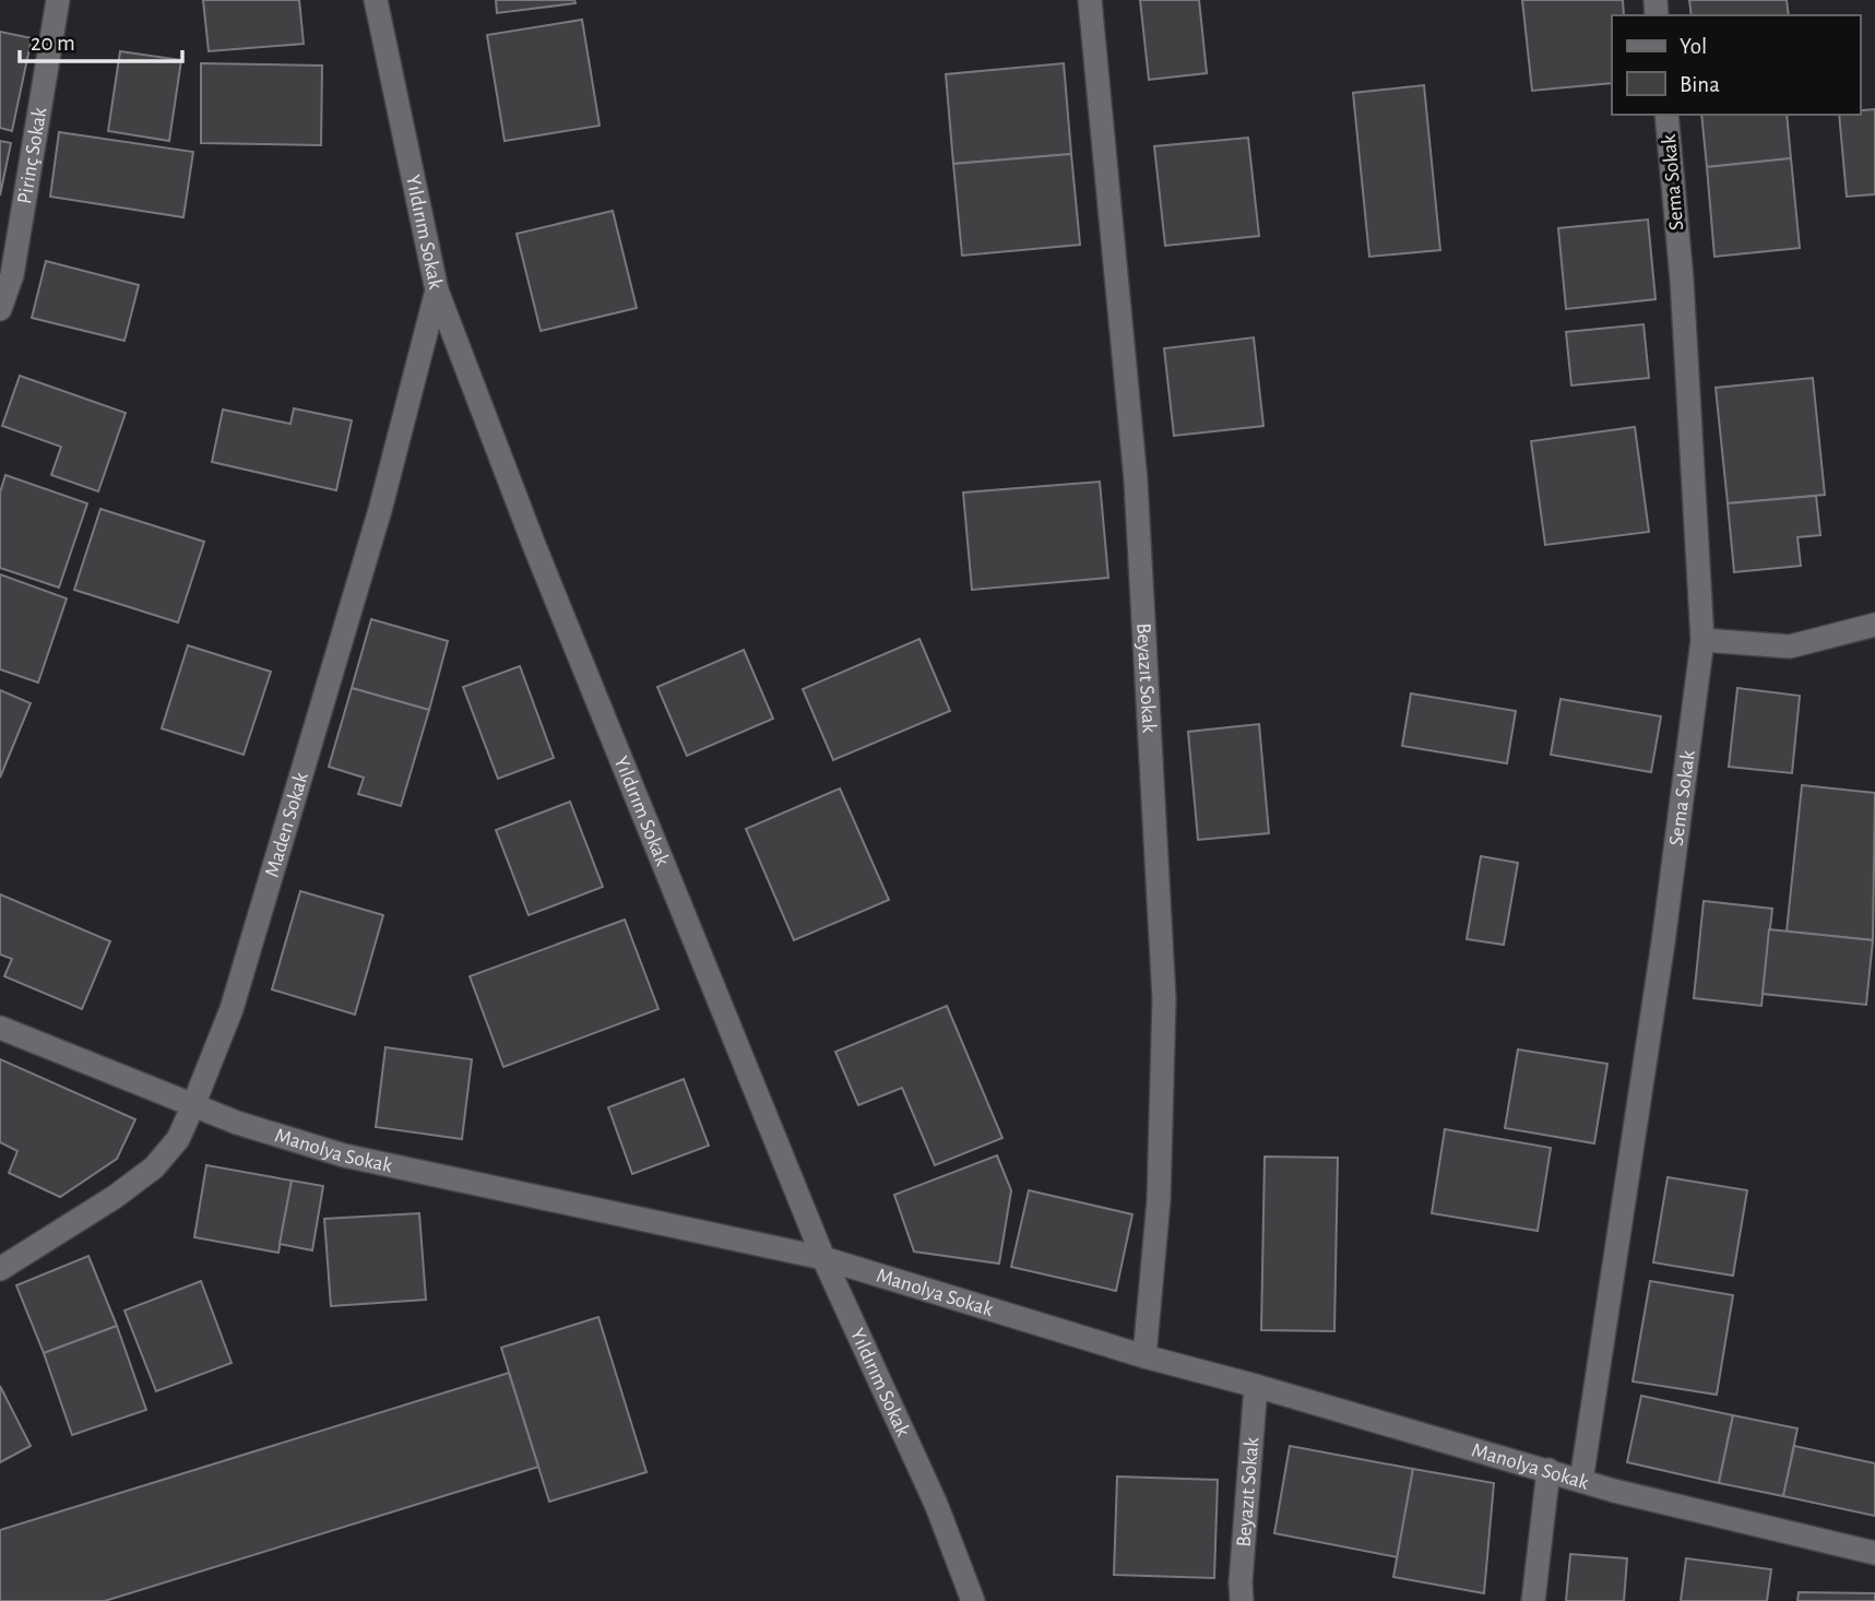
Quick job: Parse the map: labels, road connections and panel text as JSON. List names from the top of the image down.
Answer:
{
  "streets": {
    "street": [
      "Pirinç Sokak",
      "Sema Sokak",
      "Yıldırım Sokak",
      "Beyazıt Sokak",
      "Maden Sokak",
      "Manolya Sokak"
    ]
  },
  "crossings": [
    ["Sema Sokak", "Manolya Sokak"],
    ["Yıldırım Sokak", "Maden Sokak"],
    ["Yıldırım Sokak", "Manolya Sokak"],
    ["Beyazıt Sokak", "Manolya Sokak"],
    ["Maden Sokak", "Manolya Sokak"]
  ],
  "legend": ["Yol", "Bina"],
  "scale_bar": "20 m"
}
